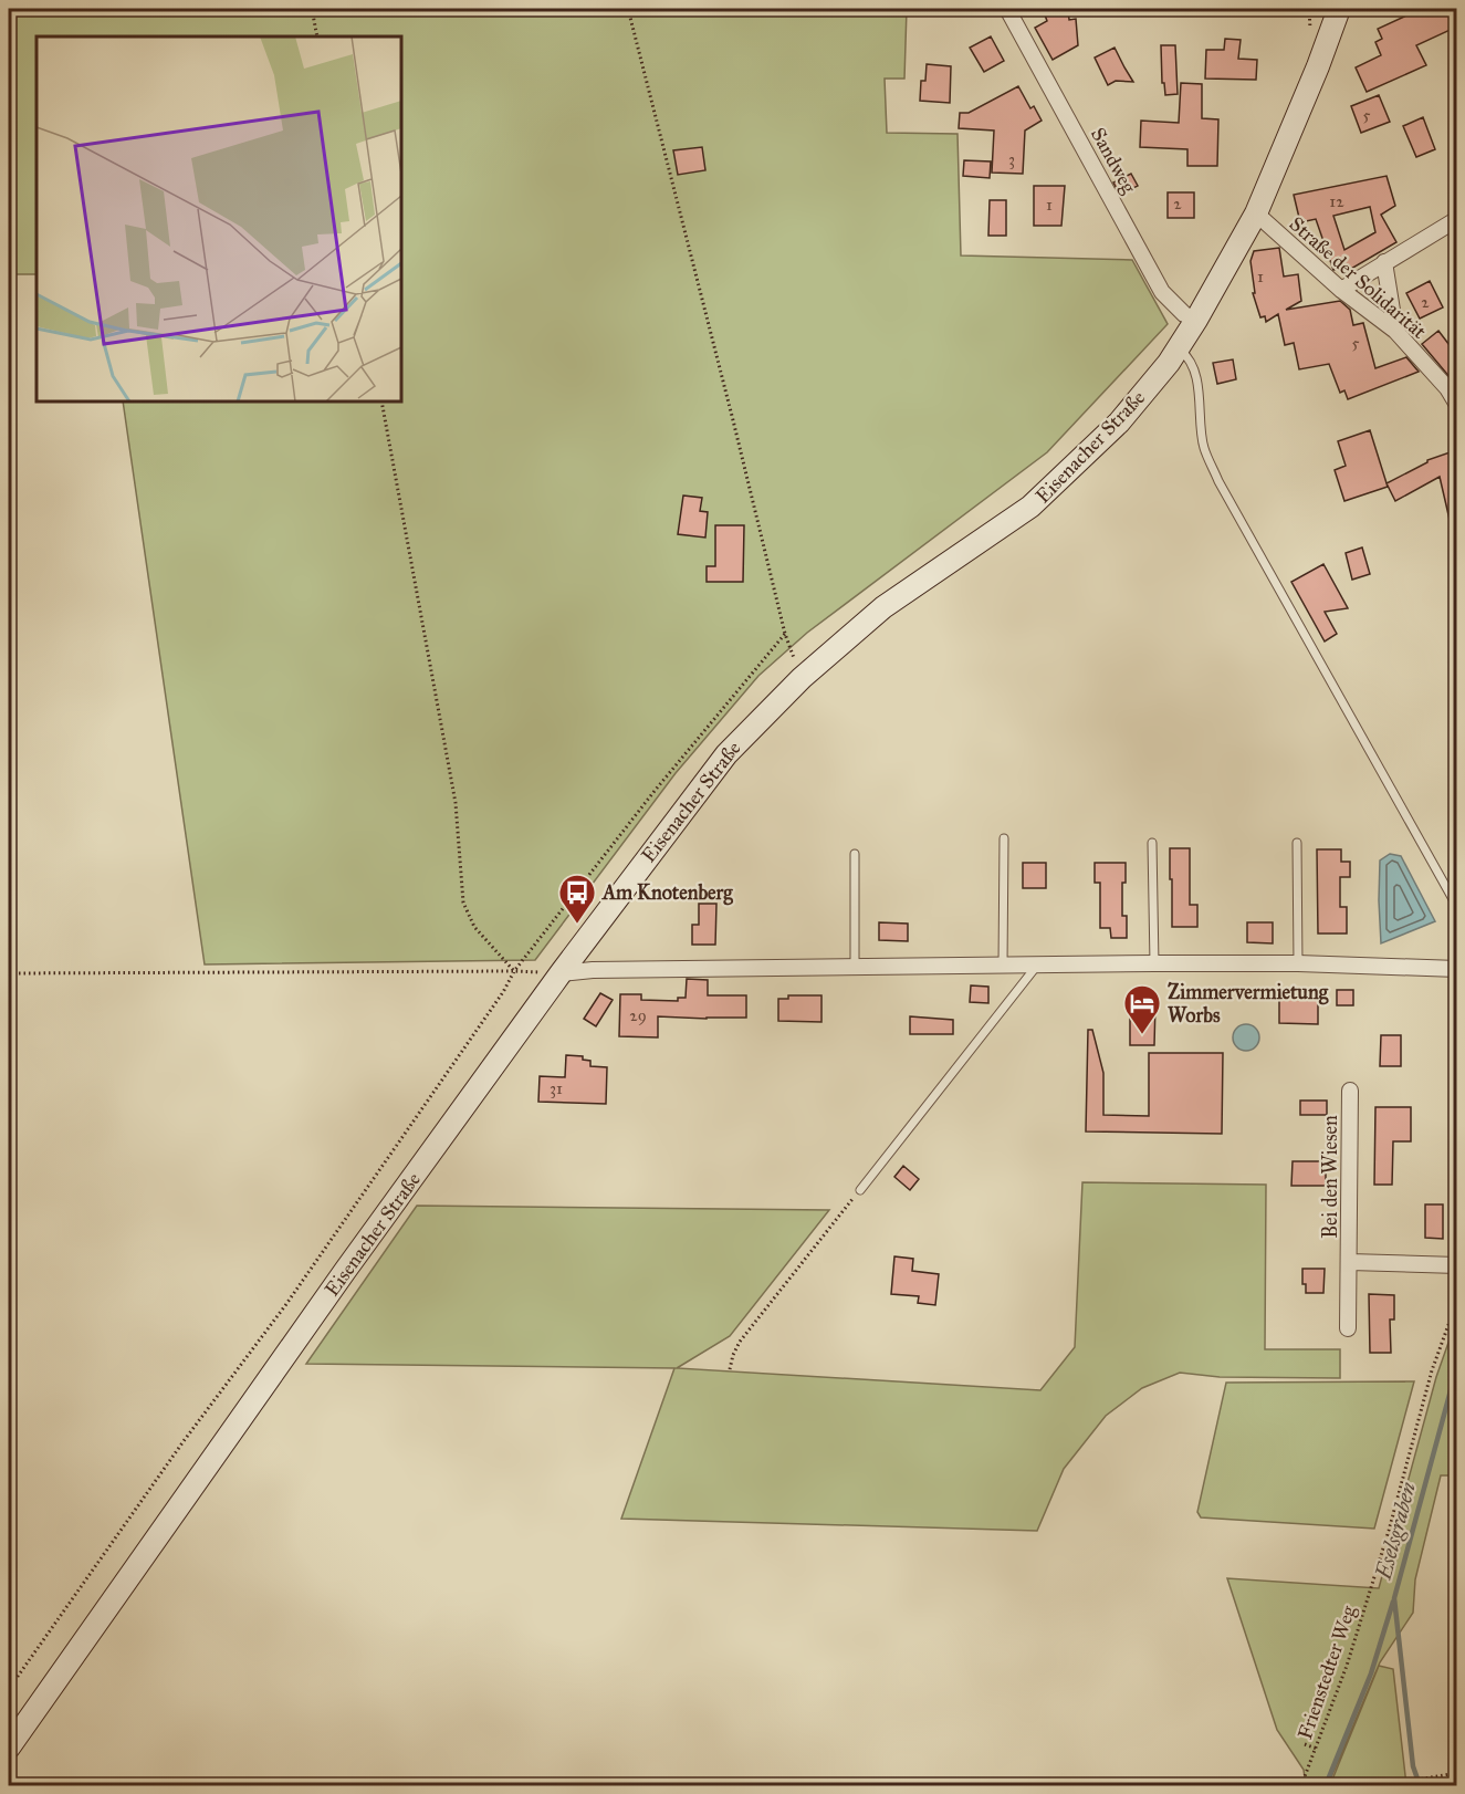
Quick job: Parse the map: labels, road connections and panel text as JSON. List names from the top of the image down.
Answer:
{
  "streets": {
    "main road": ["Eisenacher Straße"],
    "street": ["Sandweg", "Straße der Solidarität", "Bei den Wiesen"],
    "path": ["Frienstedter Weg"]
  },
  "crossings": [
    ["Sandweg", "Eisenacher Straße"],
    ["Straße der Solidarität", "Eisenacher Straße"]
  ],
  "water": ["Eselsgraben"],
  "places": {
    "bus stop": ["Am Knotenberg"],
    "hotel": ["Zimmervermietung Worbs"]
  },
  "house_numbers": [
    "5",
    "3",
    "12",
    "2",
    "1",
    "1",
    "2",
    "5",
    "29",
    "31"
  ]
}
